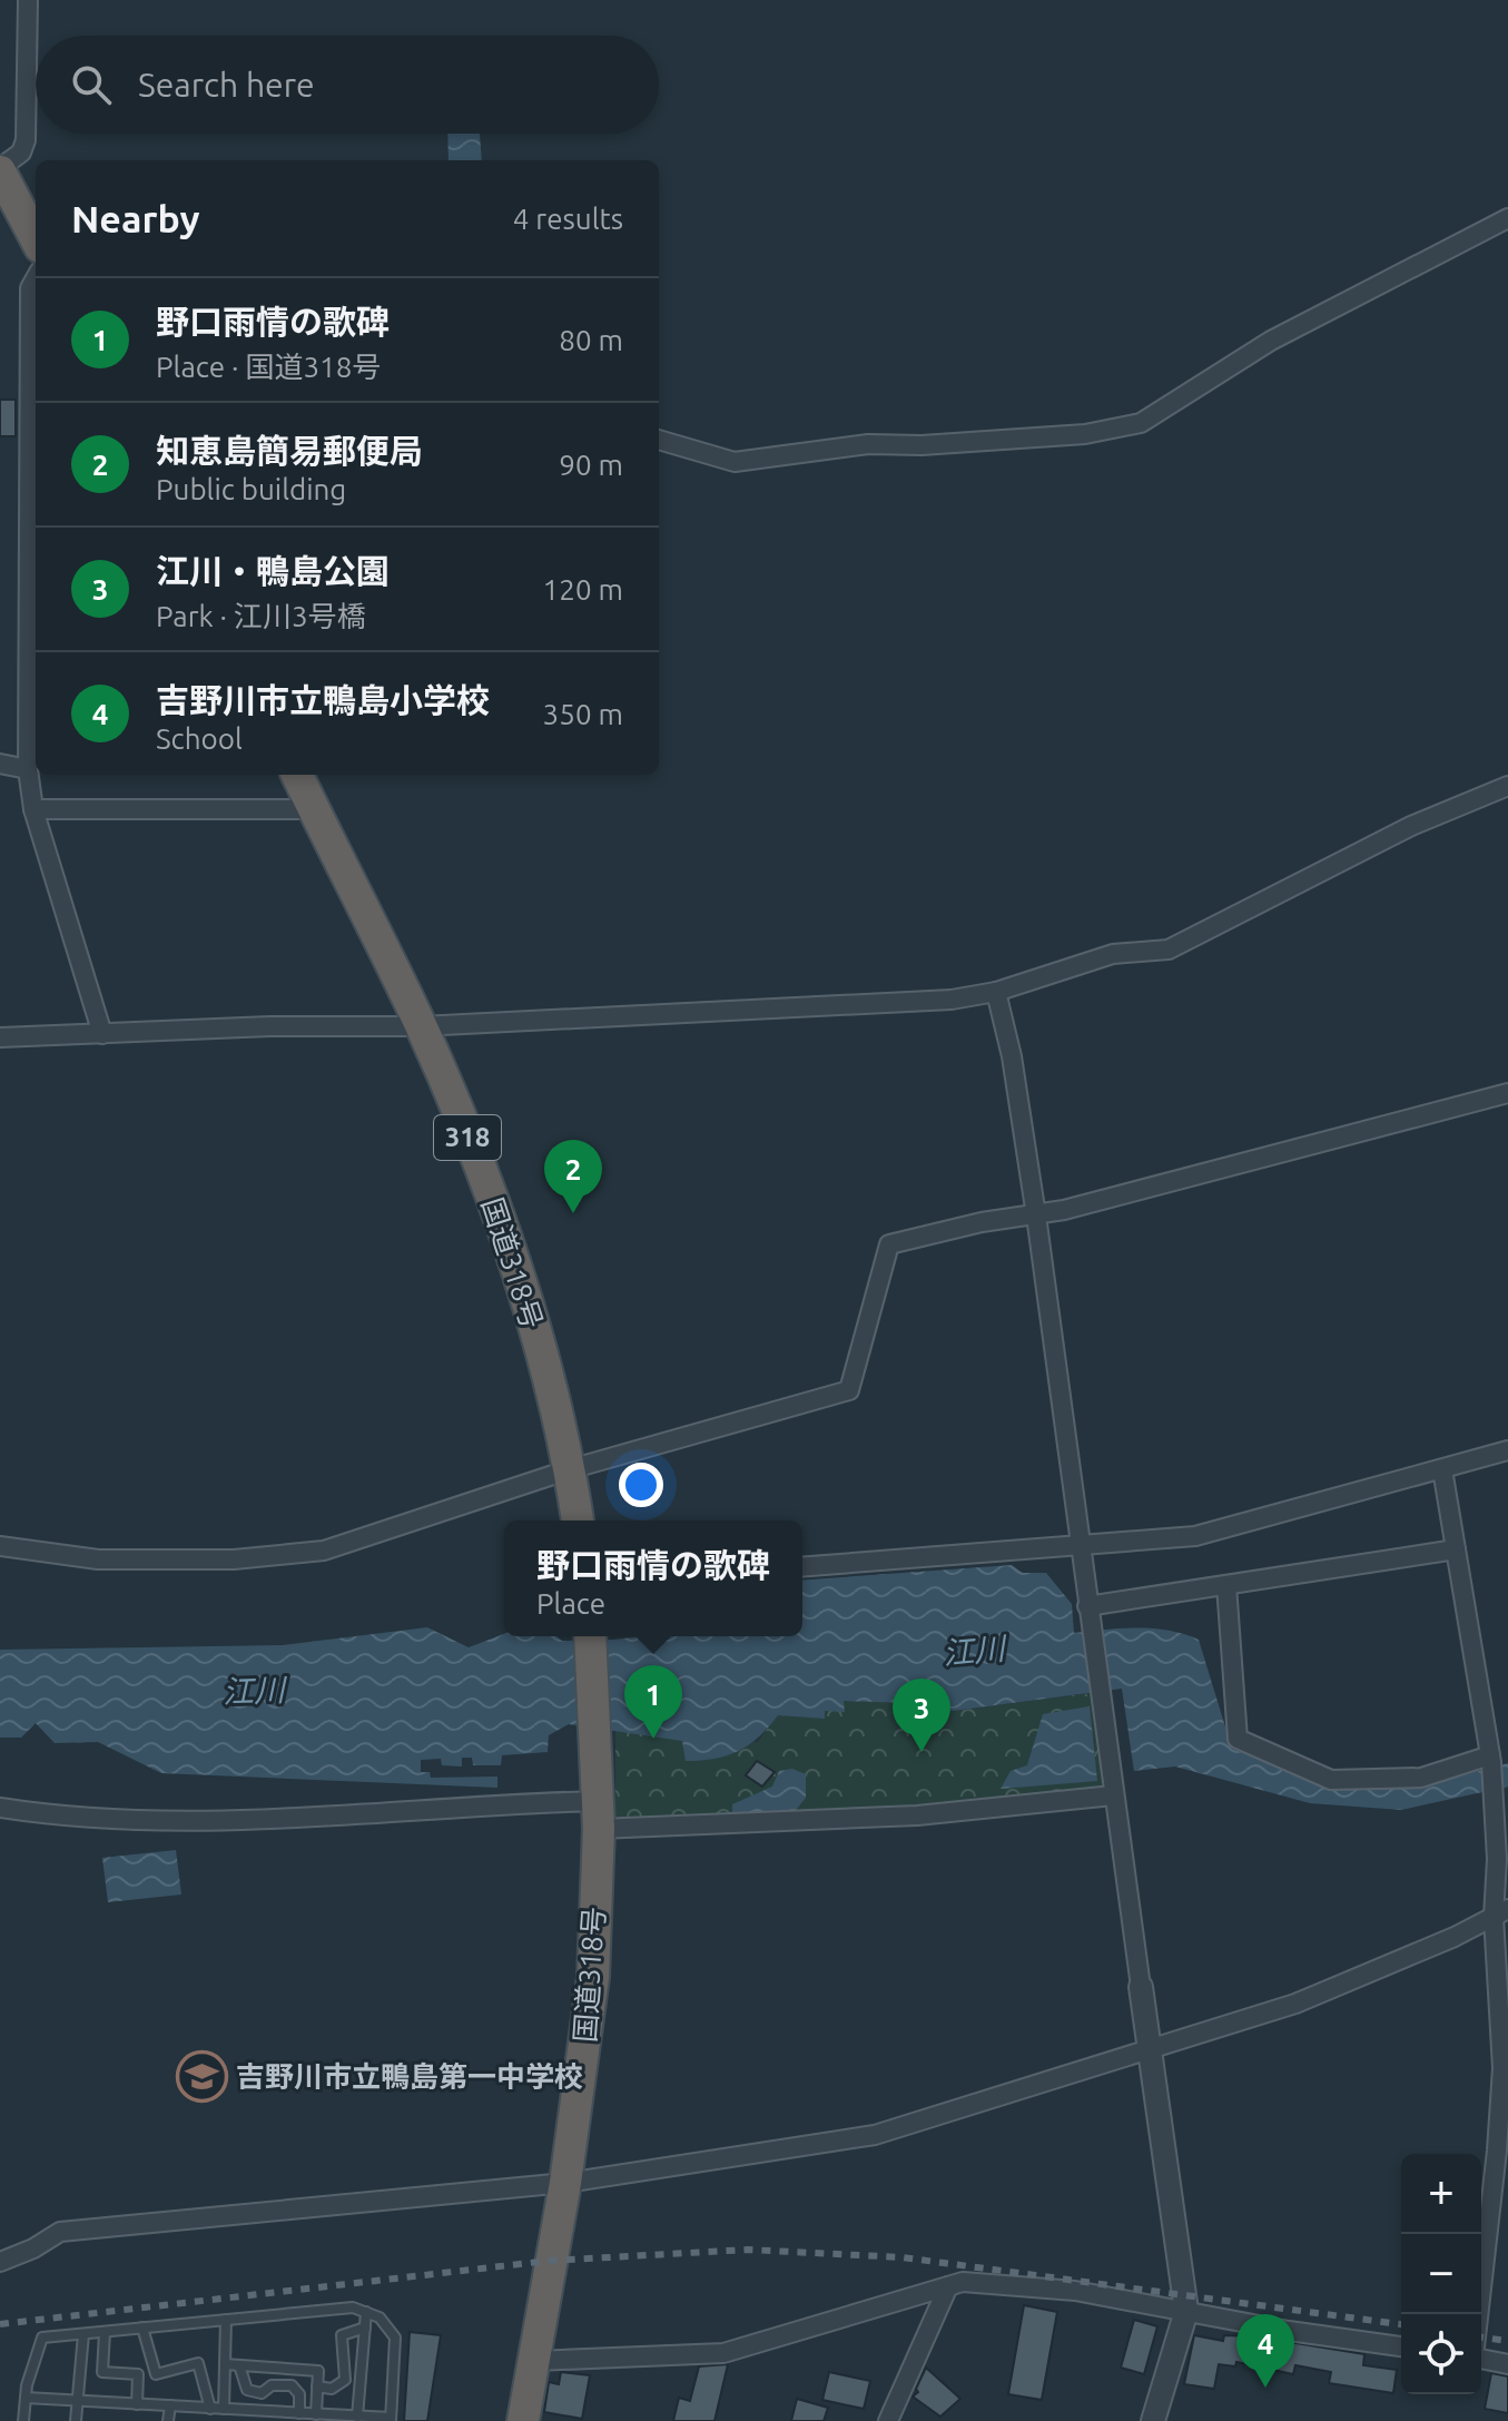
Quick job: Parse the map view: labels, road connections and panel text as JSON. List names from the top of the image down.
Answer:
{
  "streets": {
    "highway": ["318", "国道318号"]
  },
  "water": ["江川"],
  "places": {
    "school or university": ["吉野川市立鴨島第一中学校"]
  },
  "page": {
    "search": "Search here",
    "heading": ["Nearby", "4 results"],
    "list": [
      {
        "mark": "1",
        "name": "野口雨情の歌碑",
        "note": "Place · 国道318号",
        "value": "80 m"
      },
      {
        "mark": "2",
        "name": "知恵島簡易郵便局",
        "note": "Public building",
        "value": "90 m"
      },
      {
        "mark": "3",
        "name": "江川・鴨島公園",
        "note": "Park · 江川3号橋",
        "value": "120 m"
      },
      {
        "mark": "4",
        "name": "吉野川市立鴨島小学校",
        "note": "School",
        "value": "350 m"
      }
    ],
    "pins": [
      "2",
      "1",
      "3",
      "4"
    ],
    "popup": ["野口雨情の歌碑", "Place"],
    "map_buttons": ["+", "−"]
  }
}
